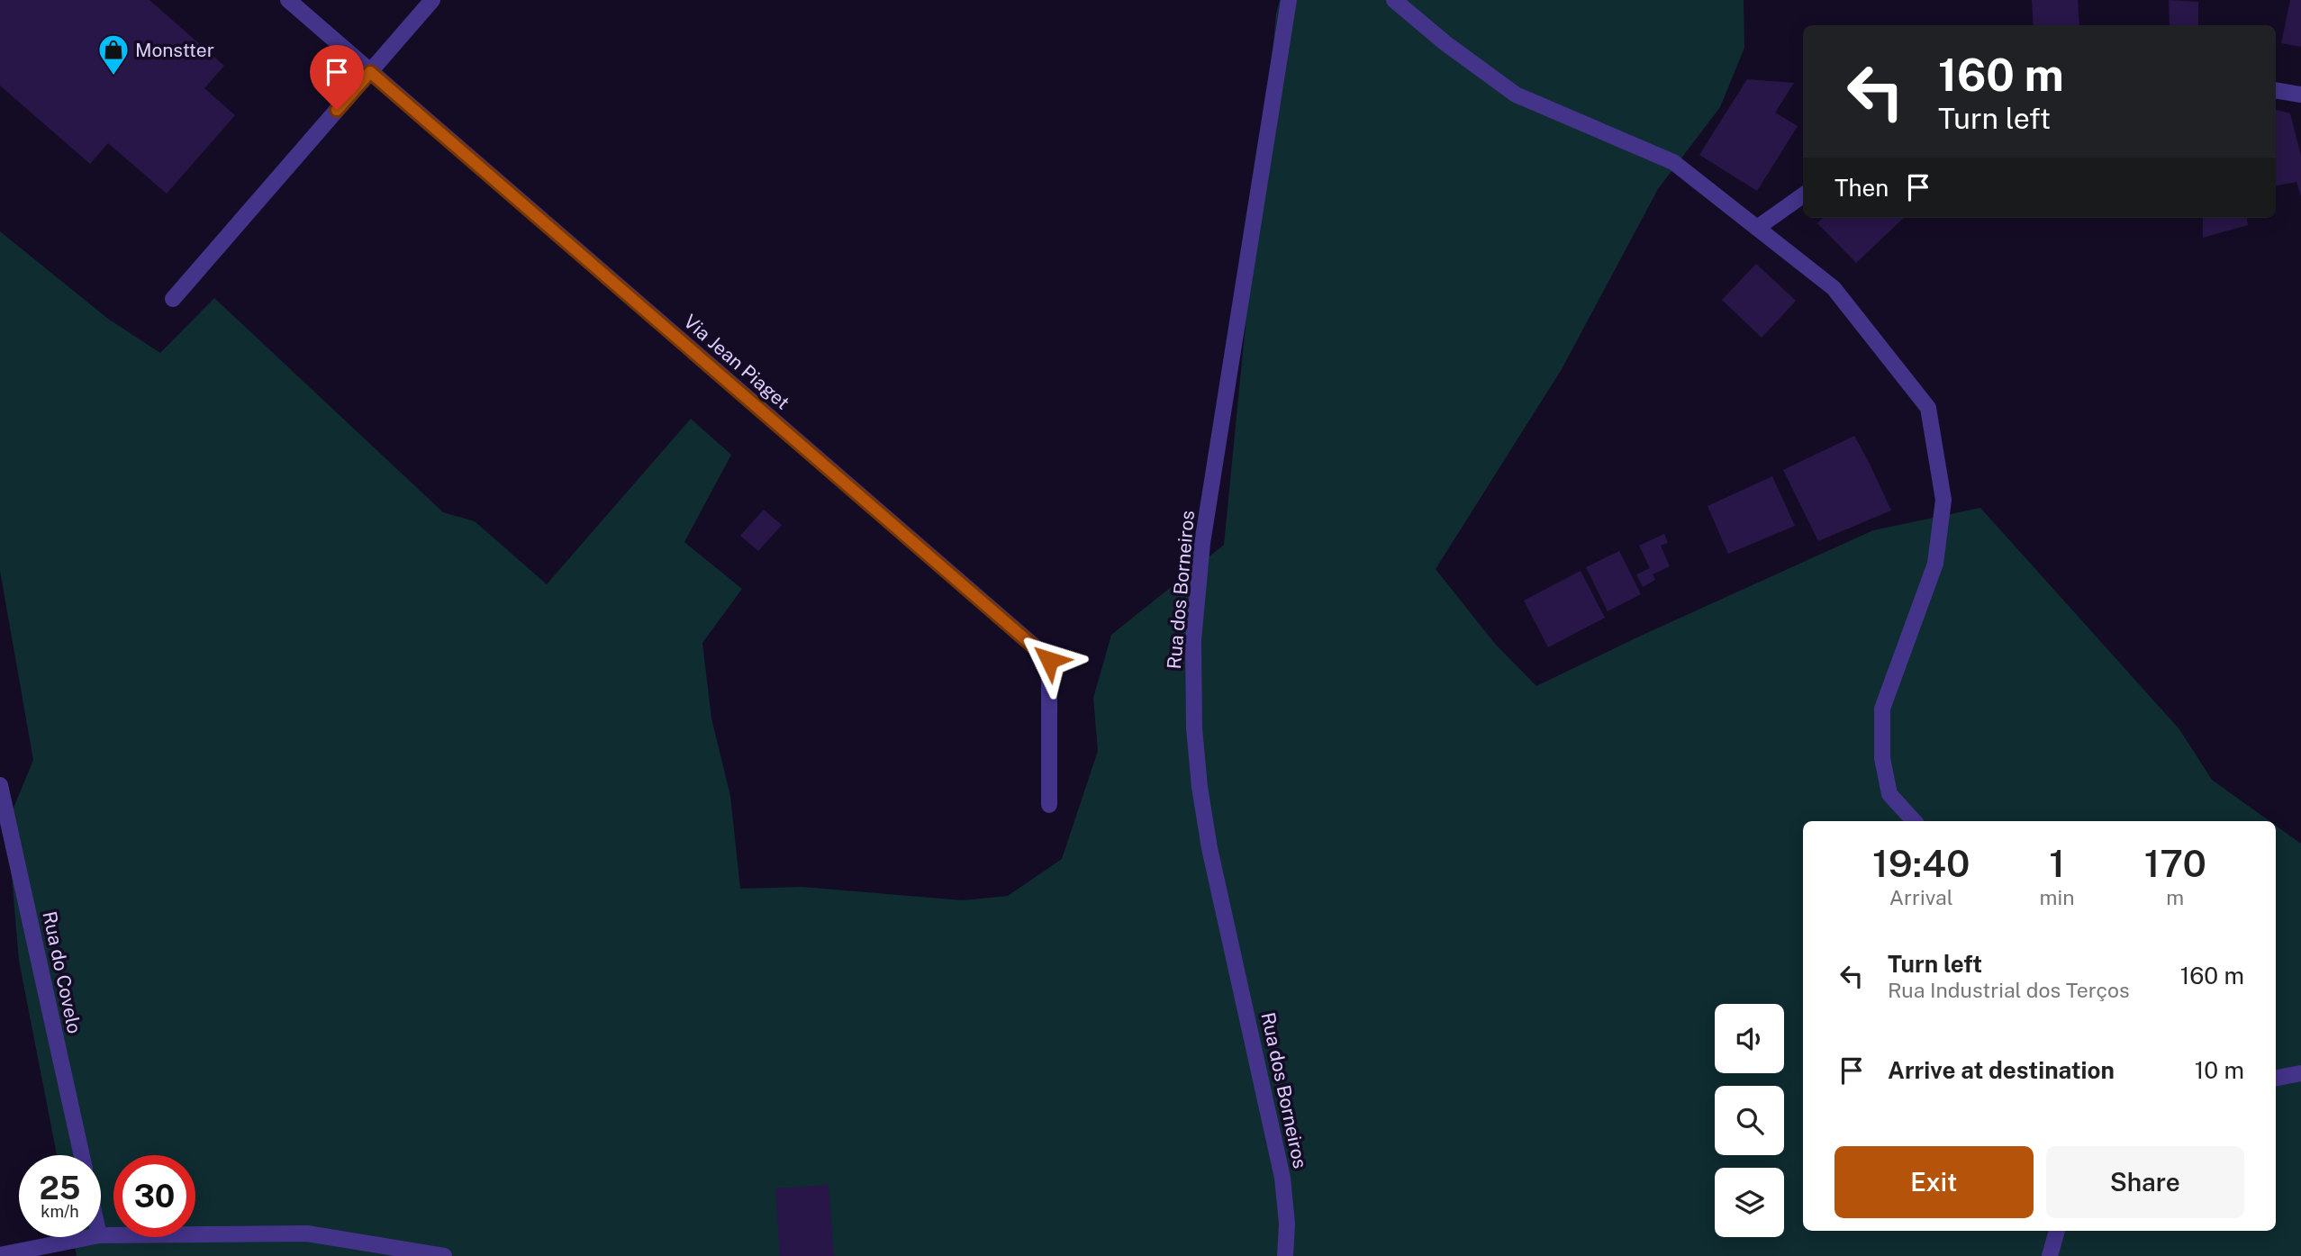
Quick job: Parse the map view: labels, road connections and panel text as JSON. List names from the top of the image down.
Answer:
{
  "streets": {
    "street": ["Via Jean Piaget", "Rua dos Borneiros", "Rua do Covelo"]
  },
  "places": {
    "shop": ["Monstter"]
  },
  "page": {
    "turn": ["160 m", "Turn left"],
    "then": "Then",
    "eta": [
      "19:40",
      "Arrival",
      "1",
      "min",
      "170",
      "m"
    ],
    "list": [
      {
        "name": "Turn left",
        "note": "Rua Industrial dos Terços",
        "value": "160 m"
      },
      {
        "name": "Arrive at destination",
        "value": "10 m"
      }
    ],
    "buttons": ["Exit", "Share"],
    "speed": "25 km/h",
    "limit": "30"
  }
}
